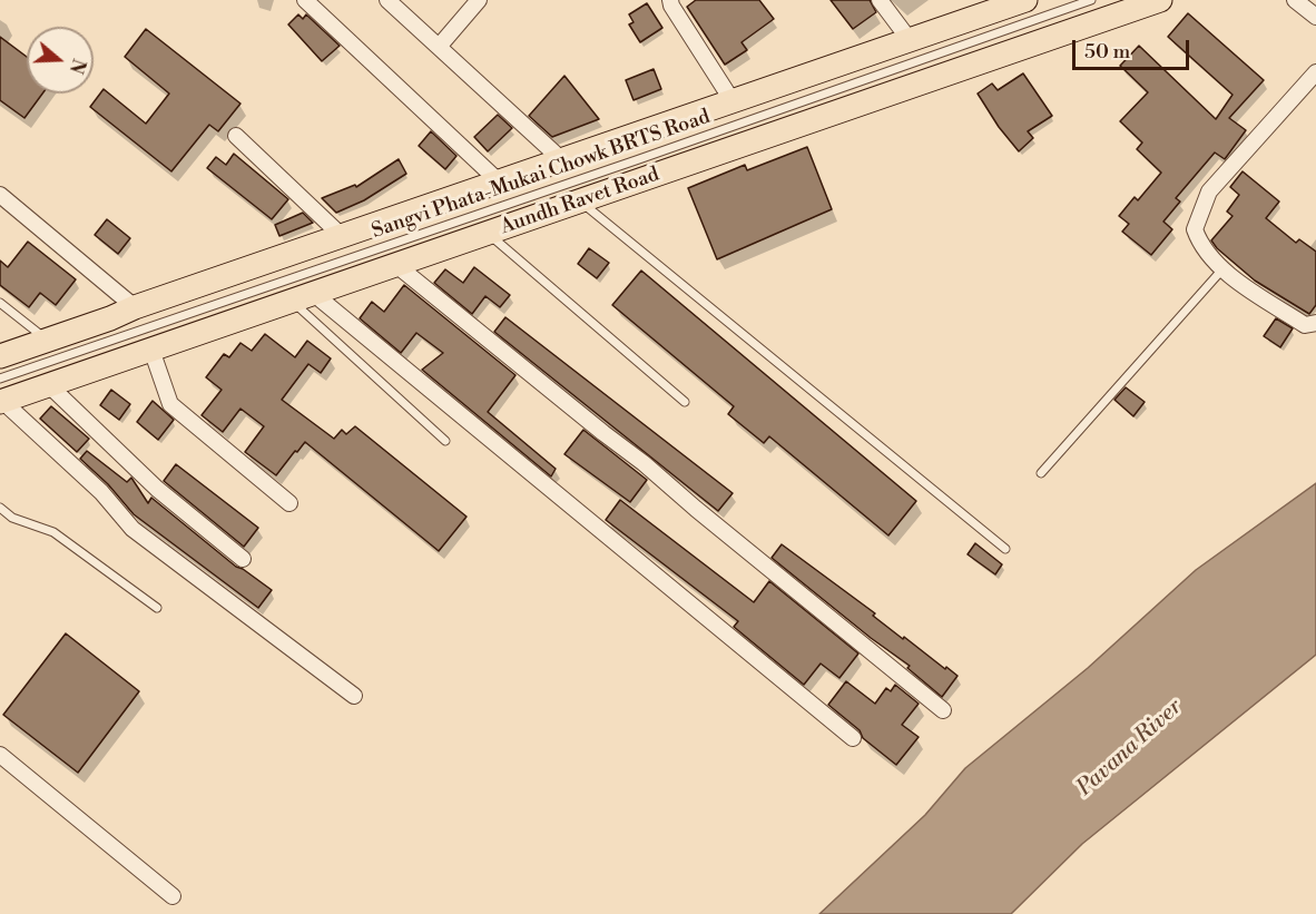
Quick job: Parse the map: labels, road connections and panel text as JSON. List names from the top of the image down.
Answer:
{
  "streets": {
    "main road": ["Aundh Ravet Road"],
    "lane": ["Sangvi Phata-Mukai Chowk BRTS Road"]
  },
  "crossings": [
    ["Sangvi Phata-Mukai Chowk BRTS Road", "Aundh Ravet Road"]
  ],
  "water": ["Pavana River"],
  "scale_bar": "50 m",
  "north": "right"
}
